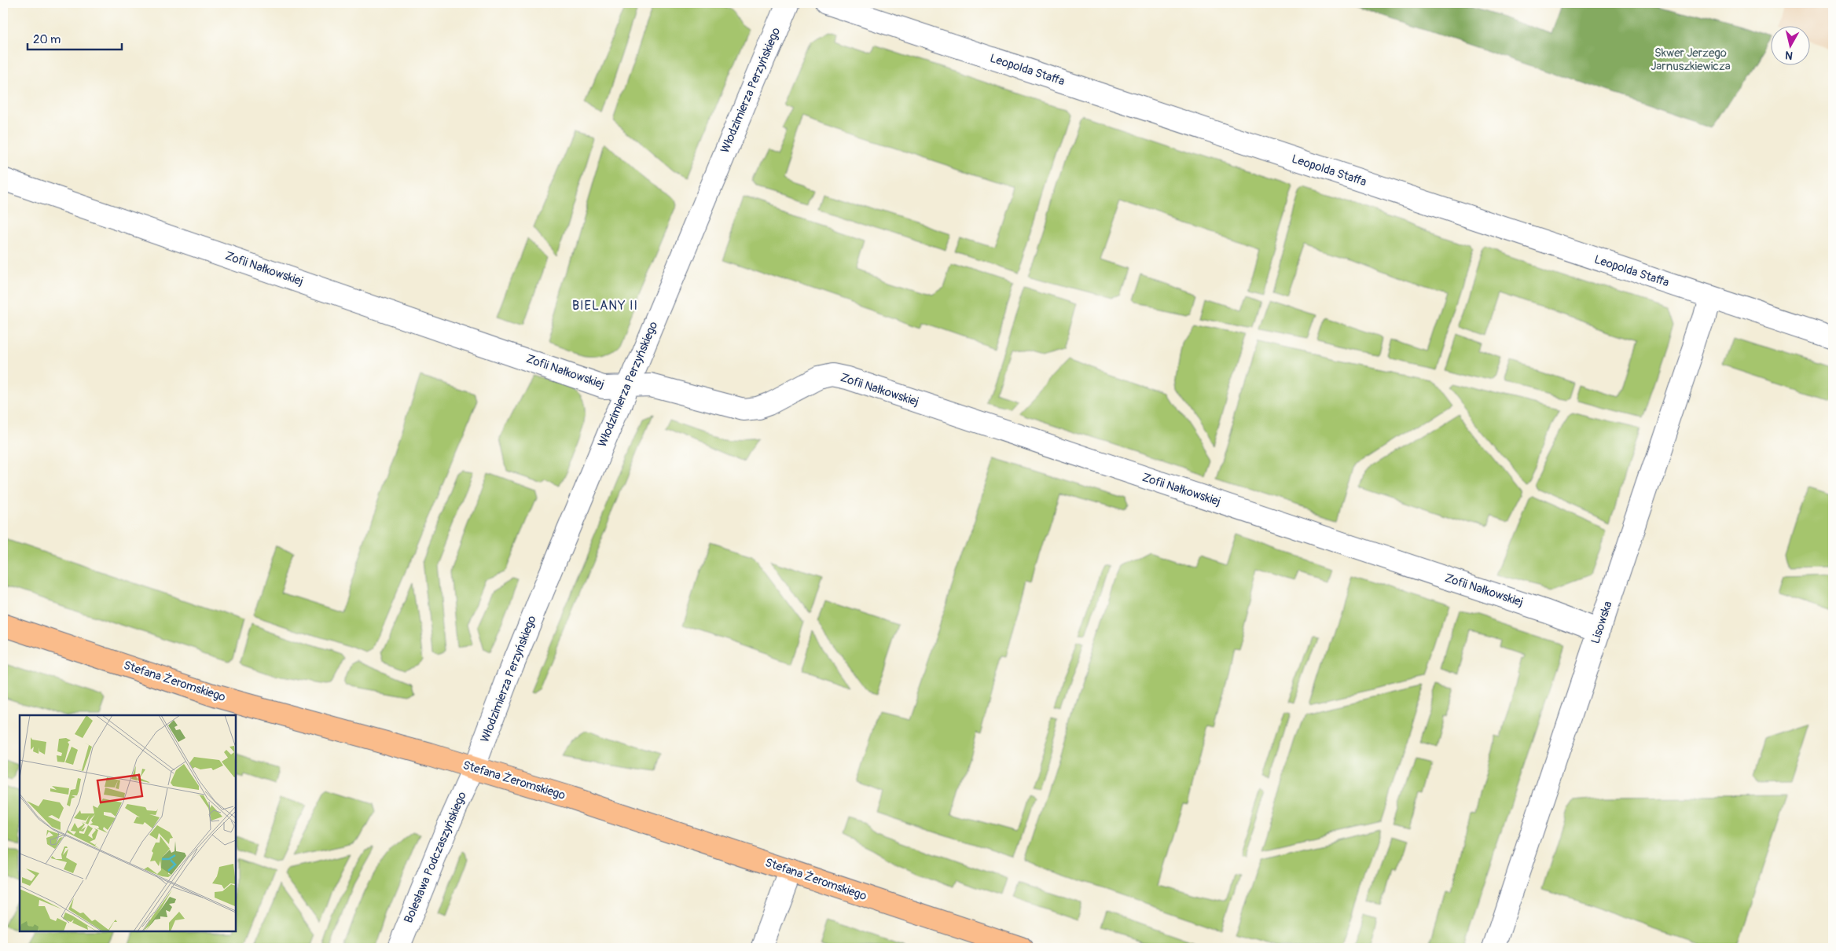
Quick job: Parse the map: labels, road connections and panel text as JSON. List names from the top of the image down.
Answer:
{
  "streets": {
    "main road": ["Stefana Żeromskiego"],
    "street": [
      "Leopolda Staffa",
      "Włodzimierza Perzyńskiego",
      "Zofii Nałkowskiej",
      "Lisowska",
      "Bolesława Podczaszyńskiego"
    ]
  },
  "crossings": [
    ["Leopolda Staffa", "Lisowska"],
    ["Włodzimierza Perzyńskiego", "Zofii Nałkowskiej"],
    ["Włodzimierza Perzyńskiego", "Stefana Żeromskiego"],
    ["Włodzimierza Perzyńskiego", "Bolesława Podczaszyńskiego"],
    ["Zofii Nałkowskiej", "Lisowska"],
    ["Stefana Żeromskiego", "Bolesława Podczaszyńskiego"]
  ],
  "districts": ["BIELANY II"],
  "parks": ["Skwer Jerzego Jarnuszkiewicza"],
  "scale_bar": "20 m",
  "north": "bottom"
}
